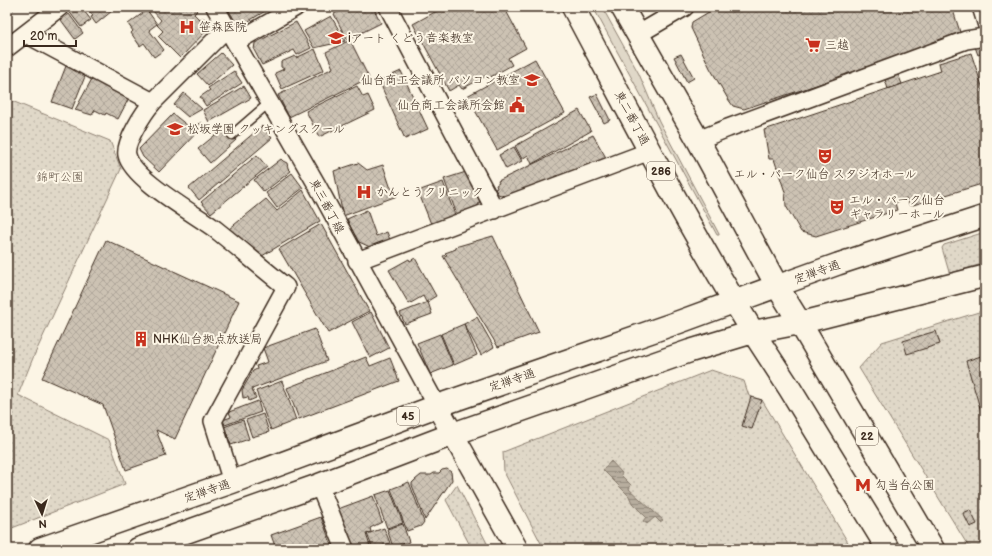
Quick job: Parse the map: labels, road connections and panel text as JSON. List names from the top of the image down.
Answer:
{
  "streets": {
    "main road": [
      "東二番丁通",
      "286",
      "定禅寺通",
      "45",
      "22"
    ],
    "street": ["東三番丁線"]
  },
  "crossings": [
    ["東二番丁通", "定禅寺通"],
    ["東三番丁線", "定禅寺通"]
  ],
  "parks": ["錦町公園"],
  "places": {
    "hospital": ["笹森医院", "かんとうクリニック"],
    "school or university": ["iアート くどう音楽教室", "仙台商工会議所 パソコン教室", "松坂学園 クッキングスクール"],
    "supermarket": ["三越"],
    "public building": ["仙台商工会議所会館"],
    "theatre": ["エル・パーク仙台 スタジオホール", "エル・パーク仙台 ギャラリーホール"],
    "building": ["NHK仙台拠点放送局"],
    "metro station": ["勾当台公園"]
  },
  "scale_bar": "20 m",
  "north": "bottom"
}
